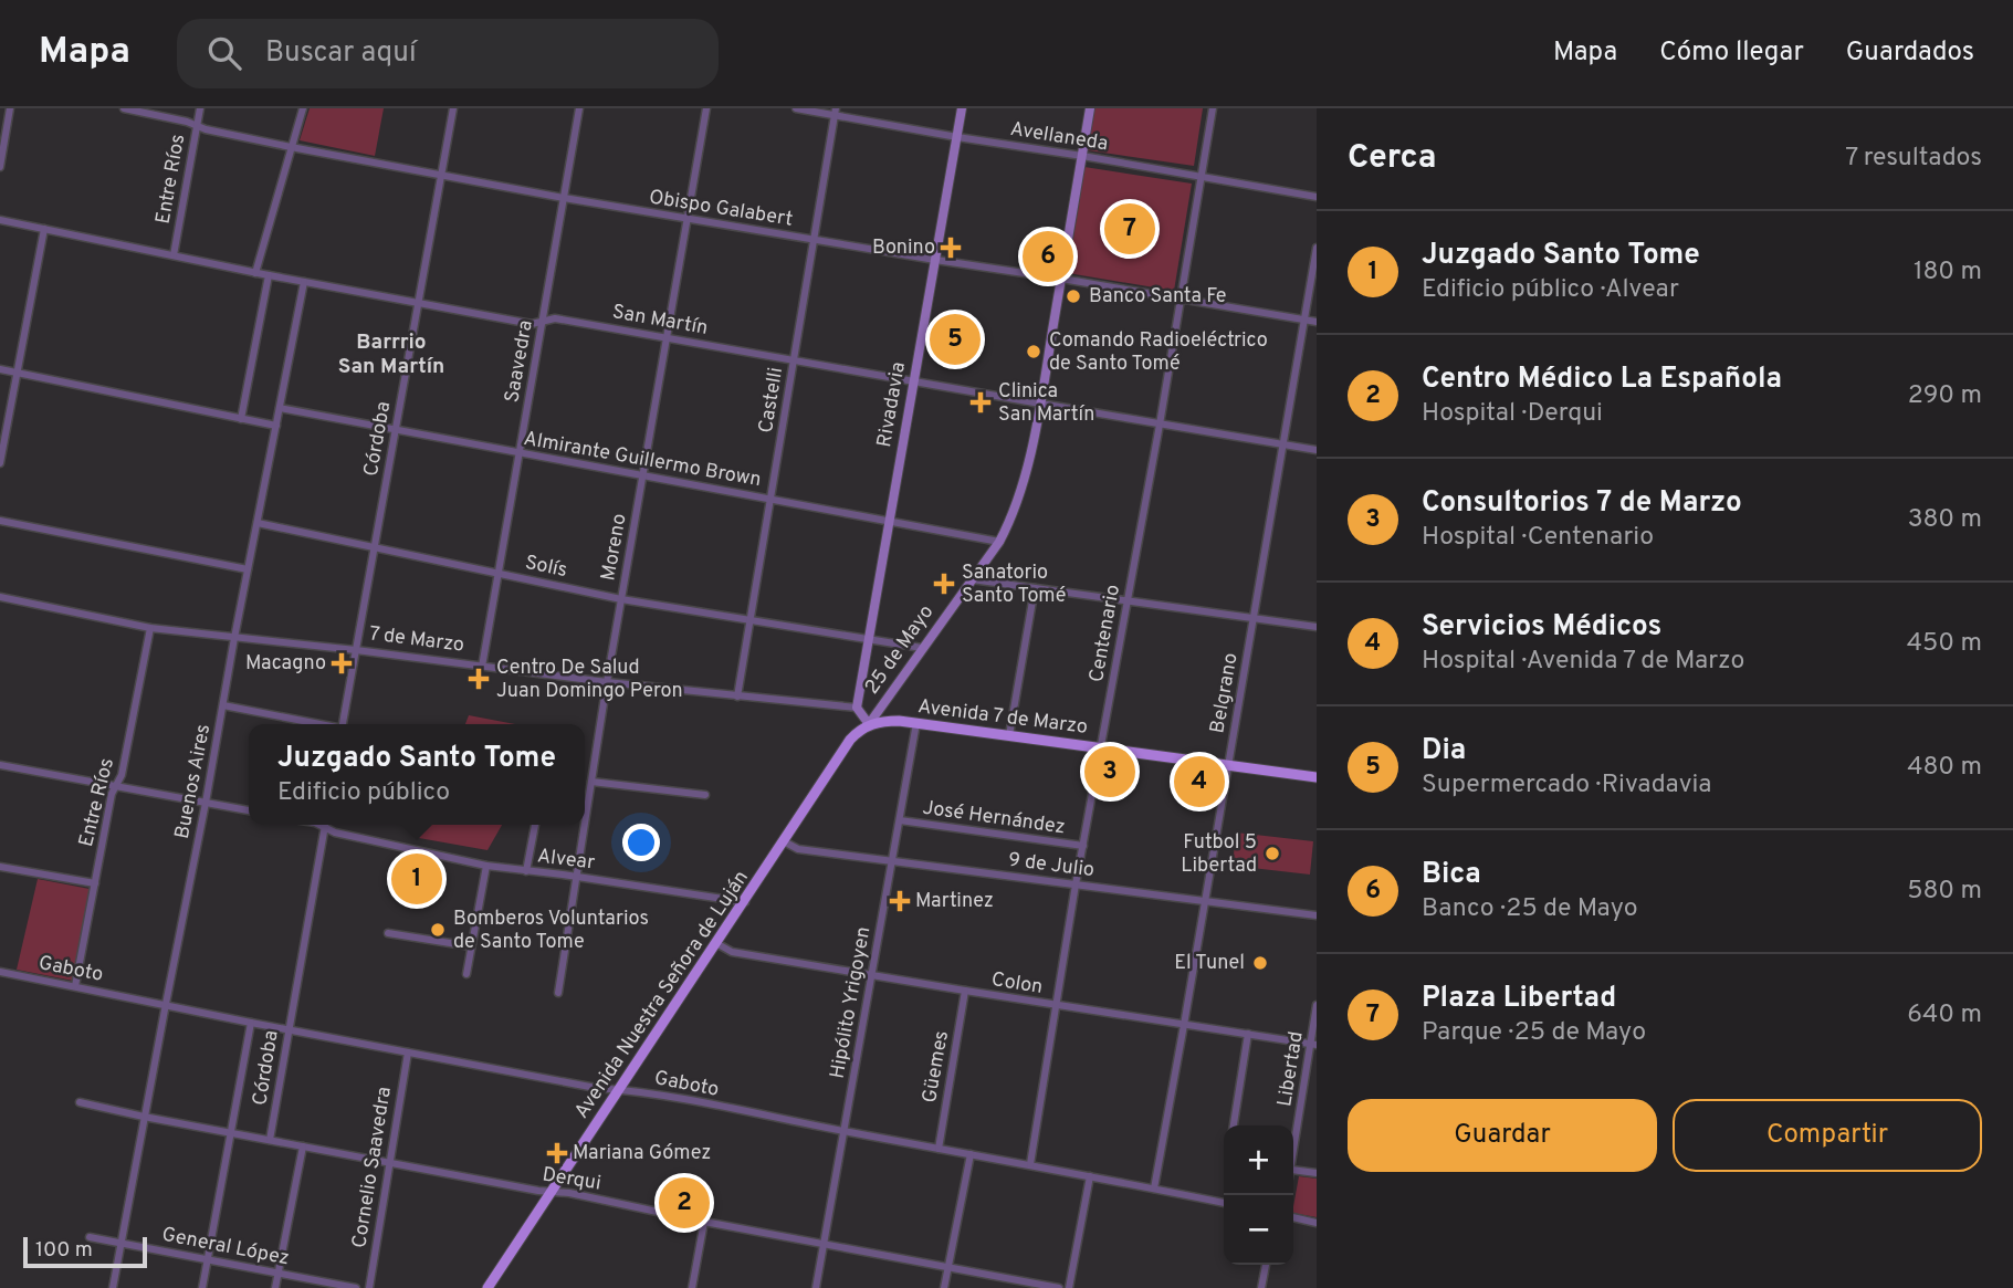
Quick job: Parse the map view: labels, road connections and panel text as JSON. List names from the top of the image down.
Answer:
{
  "streets": {
    "main road": [
      "Rivadavia",
      "25 de Mayo",
      "Avenida 7 de Marzo",
      "Avenida Nuestra Señora de Luján"
    ],
    "street": [
      "Avellaneda",
      "Entre Ríos",
      "Obispo Galabert",
      "San Martín",
      "Saavedra",
      "Castelli",
      "Córdoba",
      "Almirante Guillermo Brown",
      "Moreno",
      "Solís",
      "Centenario",
      "7 de Marzo",
      "Belgrano",
      "Buenos Aires",
      "José Hernández",
      "Alvear",
      "9 de Julio",
      "Gaboto",
      "Colon",
      "Hipólito Yrigoyen",
      "Güemes",
      "Libertad",
      "Cornelio Saavedra",
      "Derqui",
      "General López"
    ]
  },
  "crossings": [
    ["Avellaneda", "Castelli"],
    ["Avellaneda", "Rivadavia"],
    ["Avellaneda", "Centenario"],
    ["Avellaneda", "25 de Mayo"],
    ["Entre Ríos", "Obispo Galabert"],
    ["Entre Ríos", "San Martín"],
    ["Entre Ríos", "7 de Marzo"],
    ["Entre Ríos", "Gaboto"],
    ["Obispo Galabert", "Saavedra"],
    ["Obispo Galabert", "Castelli"],
    ["Obispo Galabert", "Rivadavia"],
    ["Obispo Galabert", "Córdoba"],
    ["Obispo Galabert", "Moreno"],
    ["Obispo Galabert", "Centenario"],
    ["Obispo Galabert", "25 de Mayo"],
    ["Obispo Galabert", "Belgrano"],
    ["San Martín", "Saavedra"],
    ["San Martín", "Castelli"],
    ["San Martín", "Rivadavia"],
    ["San Martín", "Córdoba"],
    ["San Martín", "Moreno"],
    ["San Martín", "Centenario"],
    ["San Martín", "25 de Mayo"],
    ["San Martín", "Belgrano"],
    ["San Martín", "Buenos Aires"],
    ["Saavedra", "Almirante Guillermo Brown"],
    ["Saavedra", "Solís"],
    ["Saavedra", "7 de Marzo"],
    ["Castelli", "Almirante Guillermo Brown"],
    ["Castelli", "Solís"],
    ["Castelli", "7 de Marzo"],
    ["Rivadavia", "Almirante Guillermo Brown"],
    ["Rivadavia", "Solís"],
    ["Rivadavia", "7 de Marzo"],
    ["Córdoba", "Almirante Guillermo Brown"],
    ["Córdoba", "Solís"],
    ["Córdoba", "7 de Marzo"],
    ["Córdoba", "Gaboto"],
    ["Córdoba", "Derqui"],
    ["Almirante Guillermo Brown", "Moreno"],
    ["Almirante Guillermo Brown", "25 de Mayo"],
    ["Almirante Guillermo Brown", "Buenos Aires"],
    ["Moreno", "Solís"],
    ["Moreno", "7 de Marzo"],
    ["Moreno", "Alvear"],
    ["Solís", "25 de Mayo"],
    ["Solís", "Buenos Aires"],
    ["Centenario", "Avenida 7 de Marzo"],
    ["Centenario", "José Hernández"],
    ["Centenario", "9 de Julio"],
    ["Centenario", "Gaboto"],
    ["Centenario", "Colon"],
    ["7 de Marzo", "Buenos Aires"],
    ["25 de Mayo", "Avenida 7 de Marzo"],
    ["25 de Mayo", "Avenida Nuestra Señora de Luján"],
    ["Belgrano", "Avenida 7 de Marzo"],
    ["Belgrano", "9 de Julio"],
    ["Belgrano", "Gaboto"],
    ["Belgrano", "Colon"],
    ["Avenida 7 de Marzo", "Avenida Nuestra Señora de Luján"],
    ["Avenida 7 de Marzo", "Hipólito Yrigoyen"],
    ["Buenos Aires", "Gaboto"],
    ["Buenos Aires", "Derqui"],
    ["Buenos Aires", "General López"],
    ["José Hernández", "Hipólito Yrigoyen"],
    ["Alvear", "Avenida Nuestra Señora de Luján"],
    ["9 de Julio", "Avenida Nuestra Señora de Luján"],
    ["9 de Julio", "Hipólito Yrigoyen"],
    ["Gaboto", "Avenida Nuestra Señora de Luján"],
    ["Gaboto", "Hipólito Yrigoyen"],
    ["Gaboto", "Güemes"],
    ["Gaboto", "Cornelio Saavedra"],
    ["Colon", "Avenida Nuestra Señora de Luján"],
    ["Colon", "Hipólito Yrigoyen"],
    ["Colon", "Güemes"],
    ["Colon", "Libertad"],
    ["Avenida Nuestra Señora de Luján", "Derqui"],
    ["Hipólito Yrigoyen", "Derqui"],
    ["Cornelio Saavedra", "Derqui"]
  ],
  "districts": ["Barrrio San Martín"],
  "places": {
    "health": [
      "Bonino",
      "Clinica San Martín",
      "Sanatorio Santo Tomé",
      "Macagno",
      "Centro De Salud Juan Domingo Peron",
      "Martinez",
      "Mariana Gómez"
    ],
    "other": [
      "Banco Santa Fe",
      "Comando Radioeléctrico de Santo Tomé",
      "Futbol 5 Libertad",
      "Bomberos Voluntarios de Santo Tome",
      "El Tunel"
    ]
  },
  "scale_bar": "100 m",
  "page": {
    "header": "Mapa",
    "search": "Buscar aquí",
    "nav": ["Mapa", "Cómo llegar", "Guardados"],
    "heading": ["Cerca", "7 resultados"],
    "pins": [
      "7",
      "6",
      "5",
      "3",
      "4",
      "1",
      "2"
    ],
    "list": [
      {
        "mark": "1",
        "name": "Juzgado Santo Tome",
        "note": "Edificio público · Alvear",
        "value": "180 m"
      },
      {
        "mark": "2",
        "name": "Centro Médico La Española",
        "note": "Hospital · Derqui",
        "value": "290 m"
      },
      {
        "mark": "3",
        "name": "Consultorios 7 de Marzo",
        "note": "Hospital · Centenario",
        "value": "380 m"
      },
      {
        "mark": "4",
        "name": "Servicios Médicos",
        "note": "Hospital · Avenida 7 de Marzo",
        "value": "450 m"
      },
      {
        "mark": "5",
        "name": "Dia",
        "note": "Supermercado · Rivadavia",
        "value": "480 m"
      },
      {
        "mark": "6",
        "name": "Bica",
        "note": "Banco · 25 de Mayo",
        "value": "580 m"
      },
      {
        "mark": "7",
        "name": "Plaza Libertad",
        "note": "Parque · 25 de Mayo",
        "value": "640 m"
      }
    ],
    "popup": ["Juzgado Santo Tome", "Edificio público"],
    "buttons": ["Guardar", "Compartir"],
    "map_buttons": ["+", "−"],
    "scale": "100 m"
  }
}
